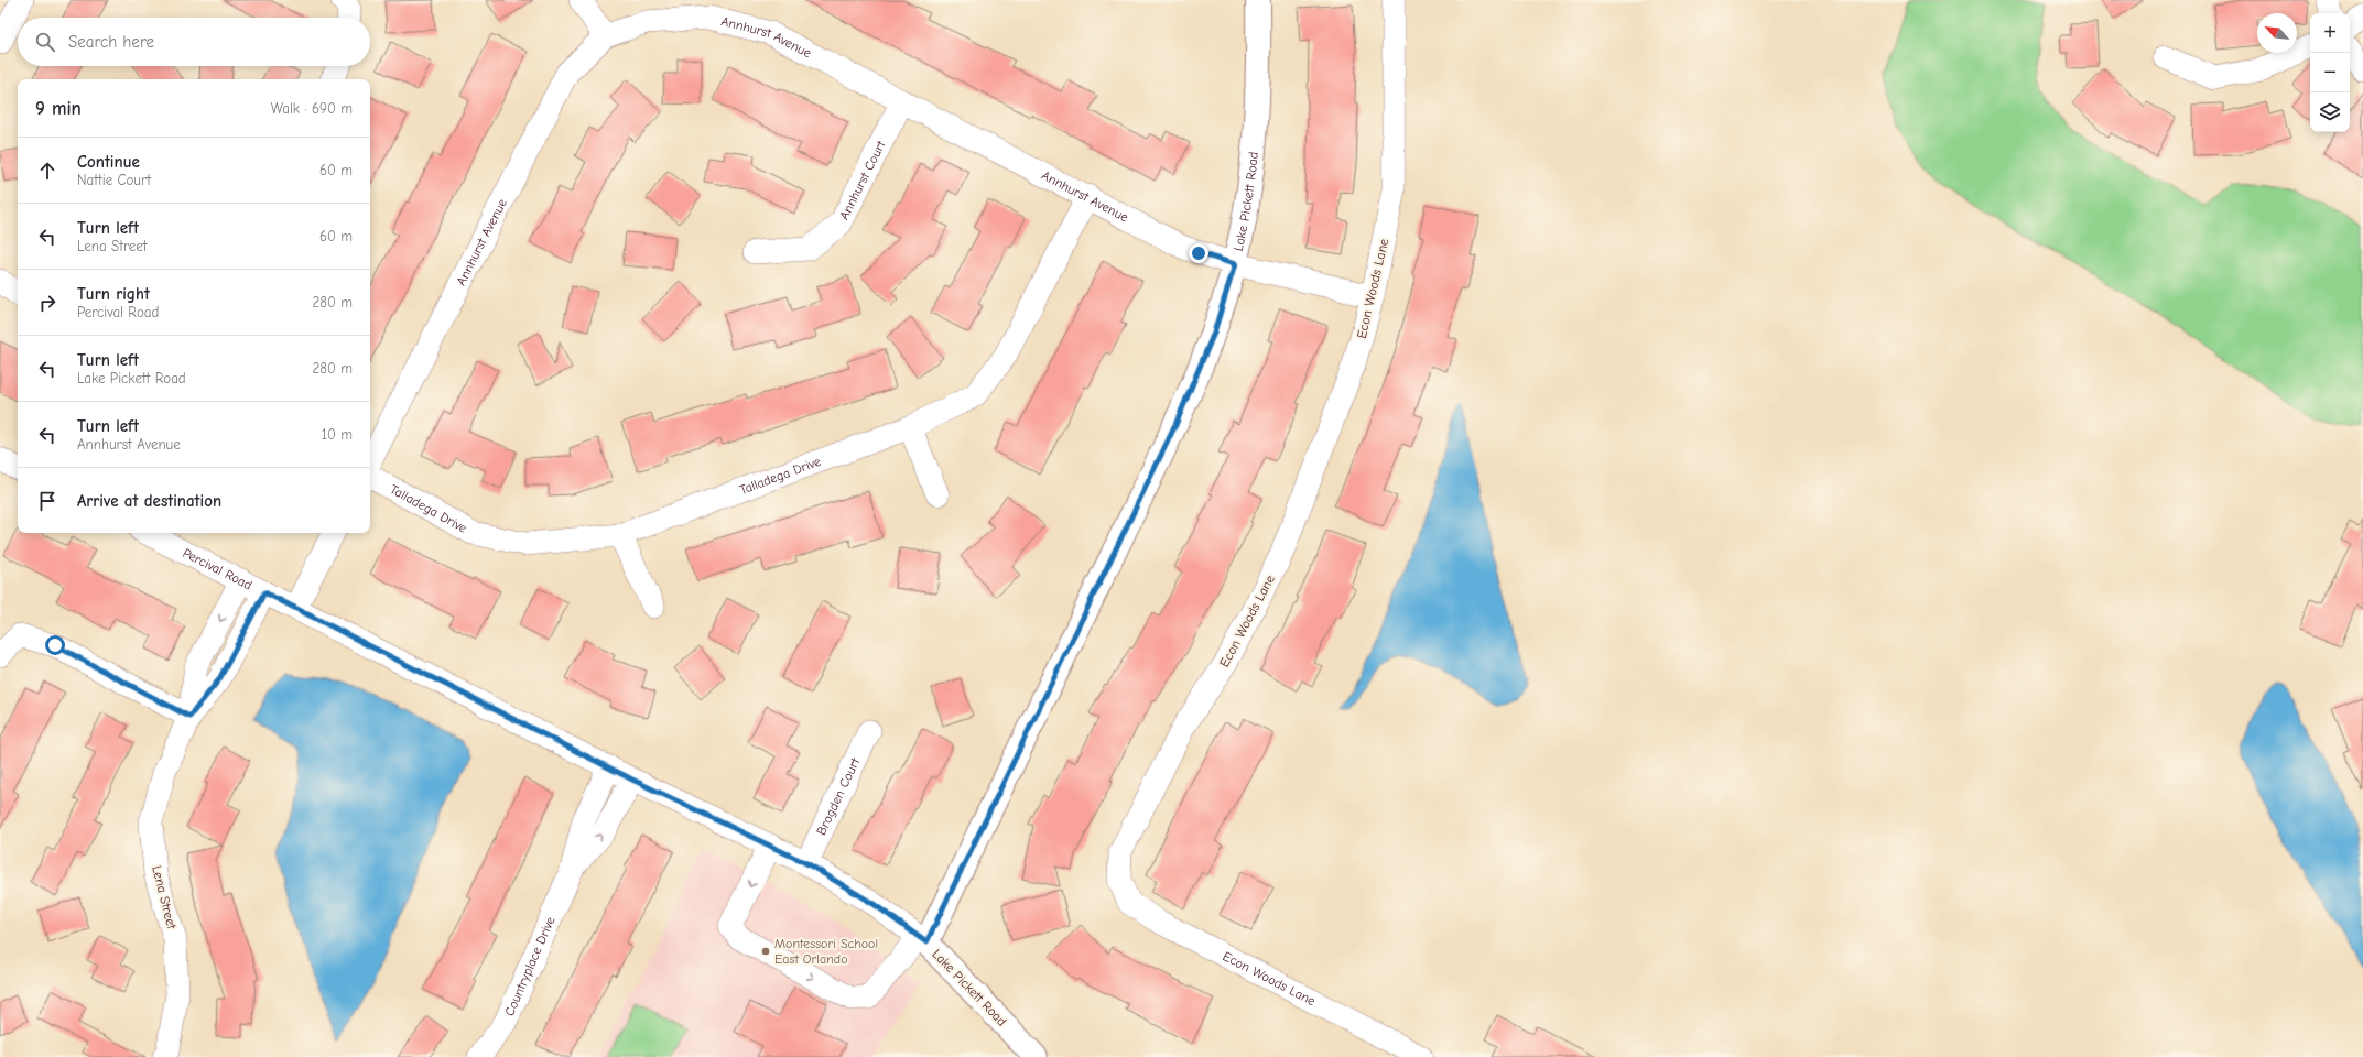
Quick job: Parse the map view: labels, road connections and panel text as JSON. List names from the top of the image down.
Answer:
{
  "streets": {
    "main road": ["Lake Pickett Road"],
    "street": [
      "Annhurst Avenue",
      "Annhurst Court",
      "Econ Woods Lane",
      "Talladega Drive",
      "Percival Road",
      "Brogden Court",
      "Lena Street",
      "Countryplace Drive"
    ]
  },
  "crossings": [
    ["Annhurst Avenue", "Annhurst Court"],
    ["Annhurst Avenue", "Lake Pickett Road"],
    ["Annhurst Avenue", "Econ Woods Lane"],
    ["Annhurst Avenue", "Talladega Drive"],
    ["Lake Pickett Road", "Percival Road"],
    ["Percival Road", "Brogden Court"],
    ["Percival Road", "Lena Street"],
    ["Percival Road", "Countryplace Drive"]
  ],
  "places": ["Montessori School East Orlando"],
  "north": "top left",
  "page": {
    "map_buttons": ["+", "−"],
    "search": "Search here",
    "heading": ["9 min", "Walk · 690 m"],
    "list": [
      ["Continue", "Nattie Court", "60 m"],
      ["Turn left", "Lena Street", "60 m"],
      ["Turn right", "Percival Road", "280 m"],
      ["Turn left", "Lake Pickett Road", "280 m"],
      ["Turn left", "Annhurst Avenue", "10 m"],
      "Arrive at destination"
    ]
  }
}
